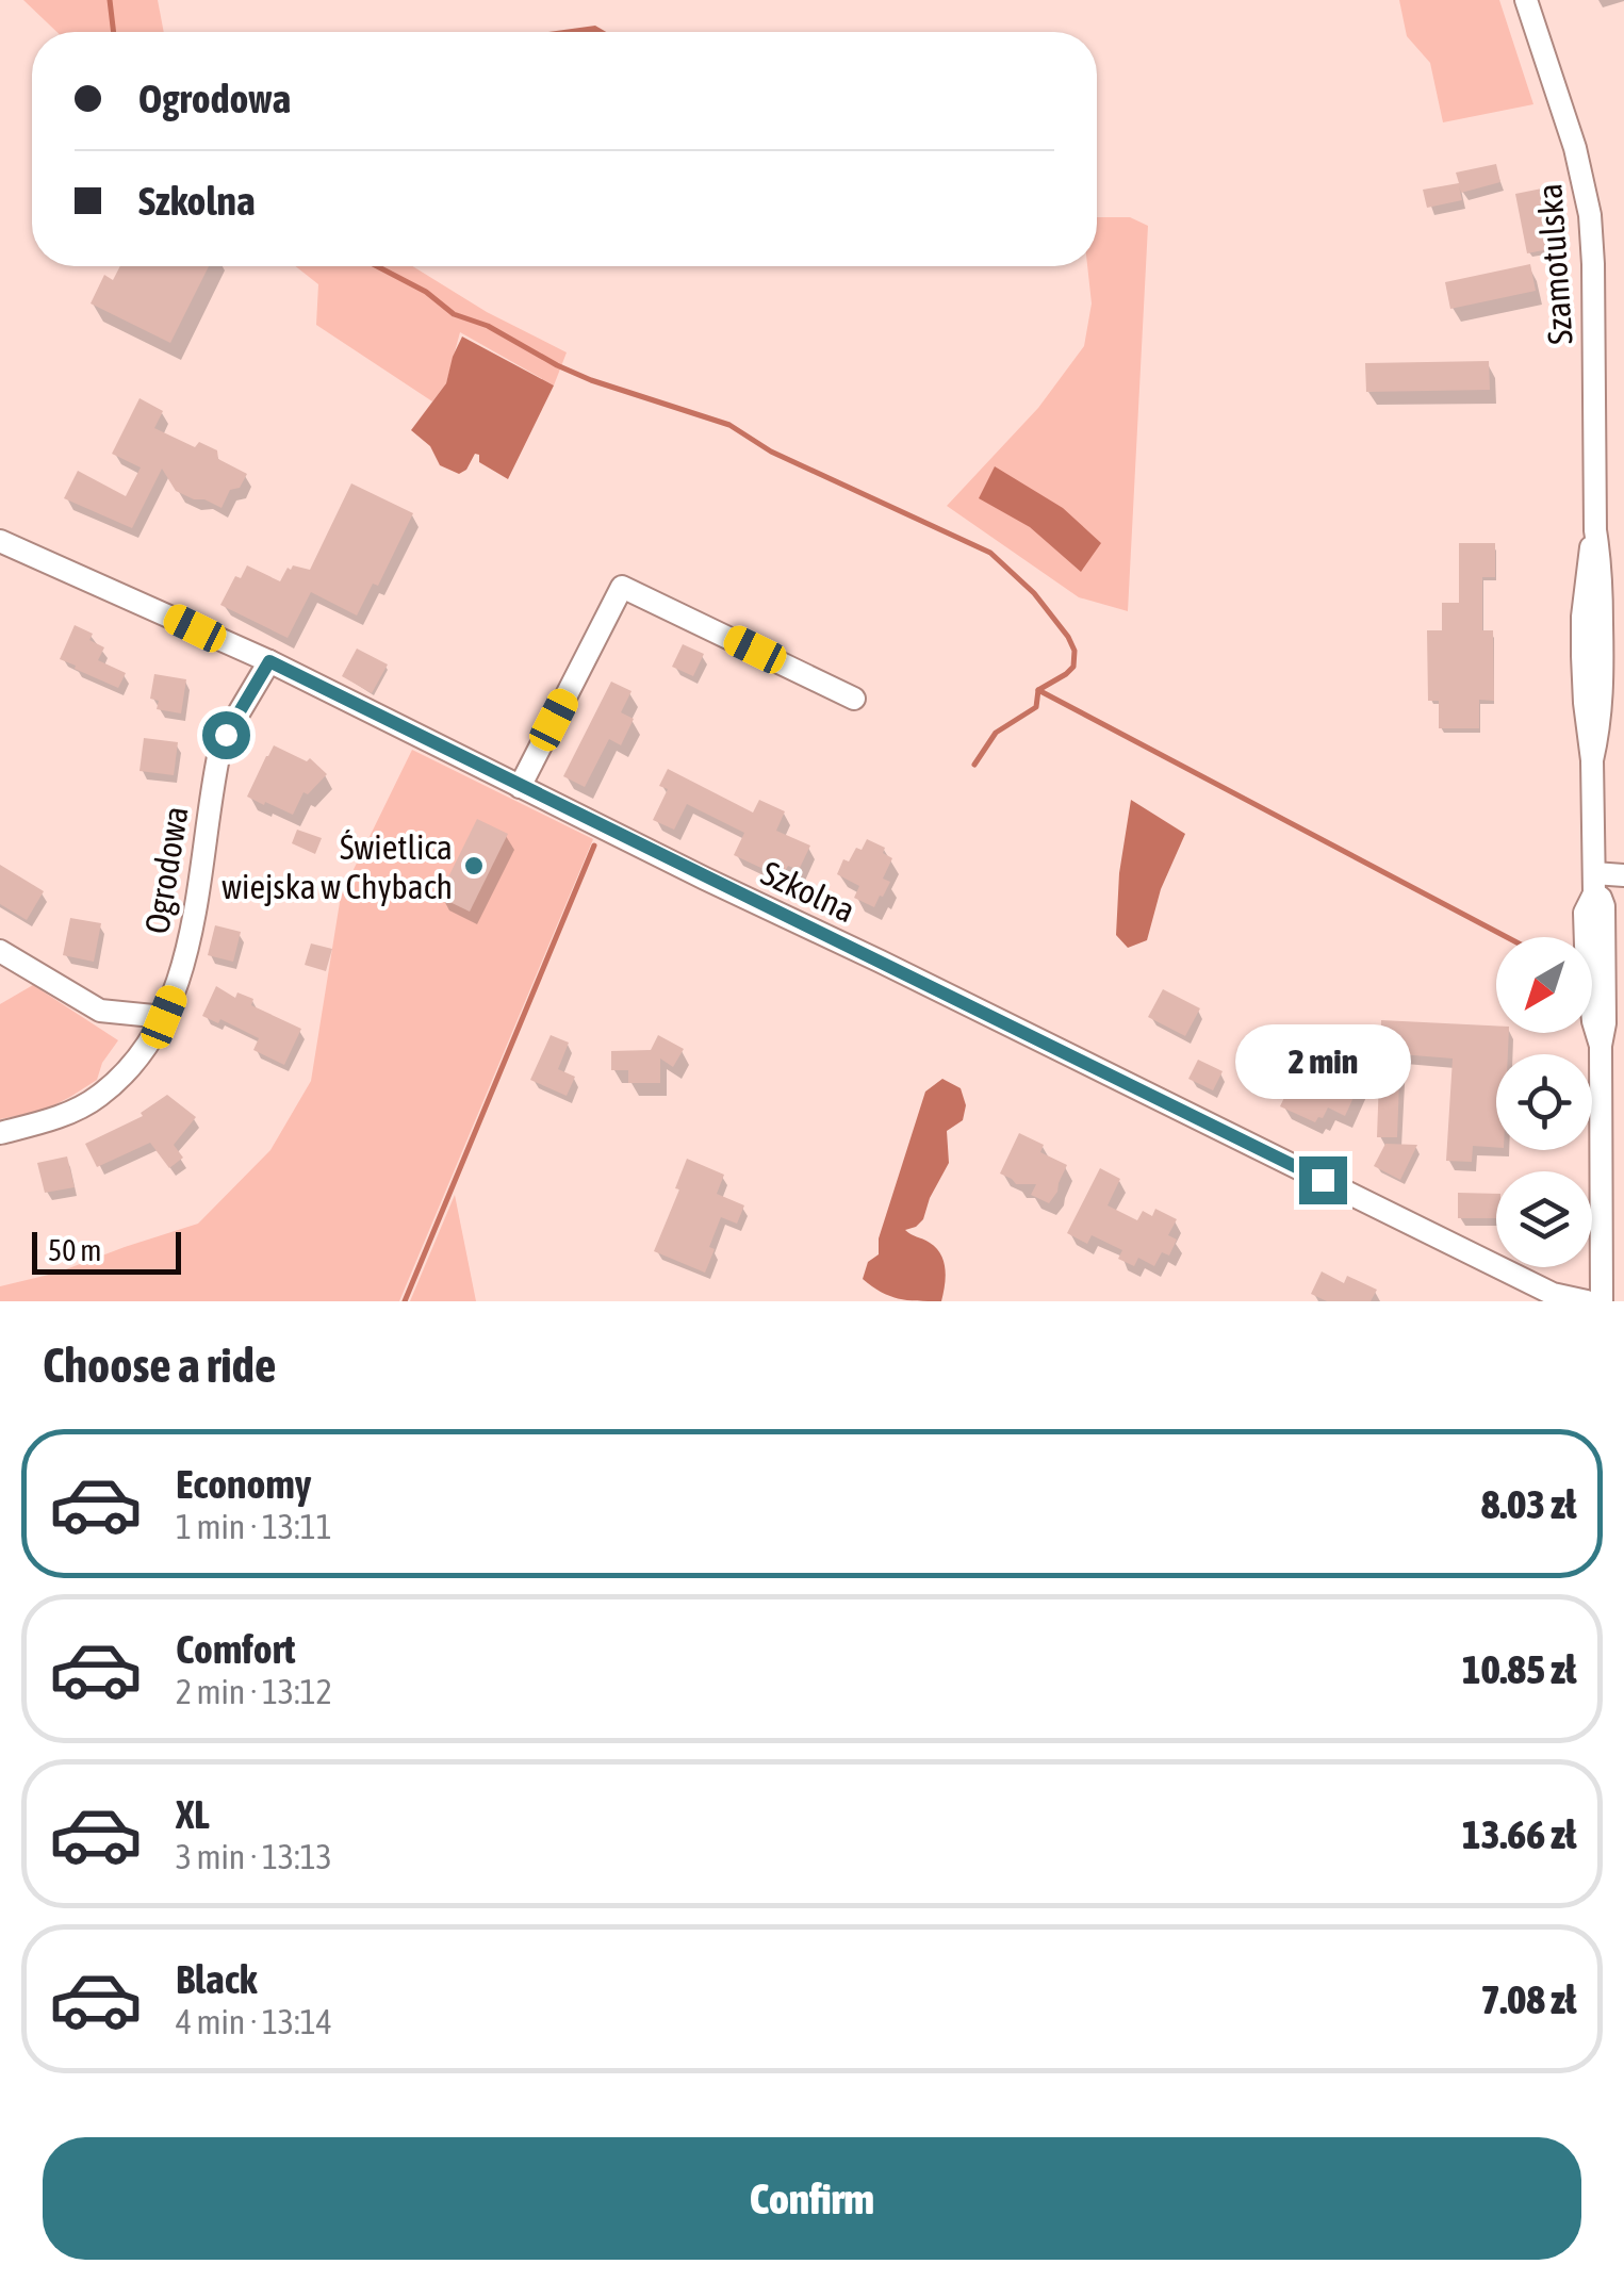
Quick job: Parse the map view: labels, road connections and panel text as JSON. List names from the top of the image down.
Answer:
{
  "streets": {
    "street": ["Szamotulska", "Ogrodowa", "Szkolna"]
  },
  "crossings": [
    ["Ogrodowa", "Szkolna"]
  ],
  "places": ["Świetlica wiejska w Chybach"],
  "scale_bar": "50 m",
  "north": "bottom left",
  "page": {
    "banner": ["Ogrodowa", "Szkolna"],
    "bubble": "2 min",
    "scale": "50 m",
    "heading": "Choose a ride",
    "list": [
      {
        "name": "Economy",
        "note": "1 min · 13:11",
        "value": "8.03 zł"
      },
      {
        "name": "Comfort",
        "note": "2 min · 13:12",
        "value": "10.85 zł"
      },
      {
        "name": "XL",
        "note": "3 min · 13:13",
        "value": "13.66 zł"
      },
      {
        "name": "Black",
        "note": "4 min · 13:14",
        "value": "7.08 zł"
      }
    ],
    "buttons": "Confirm"
  }
}
